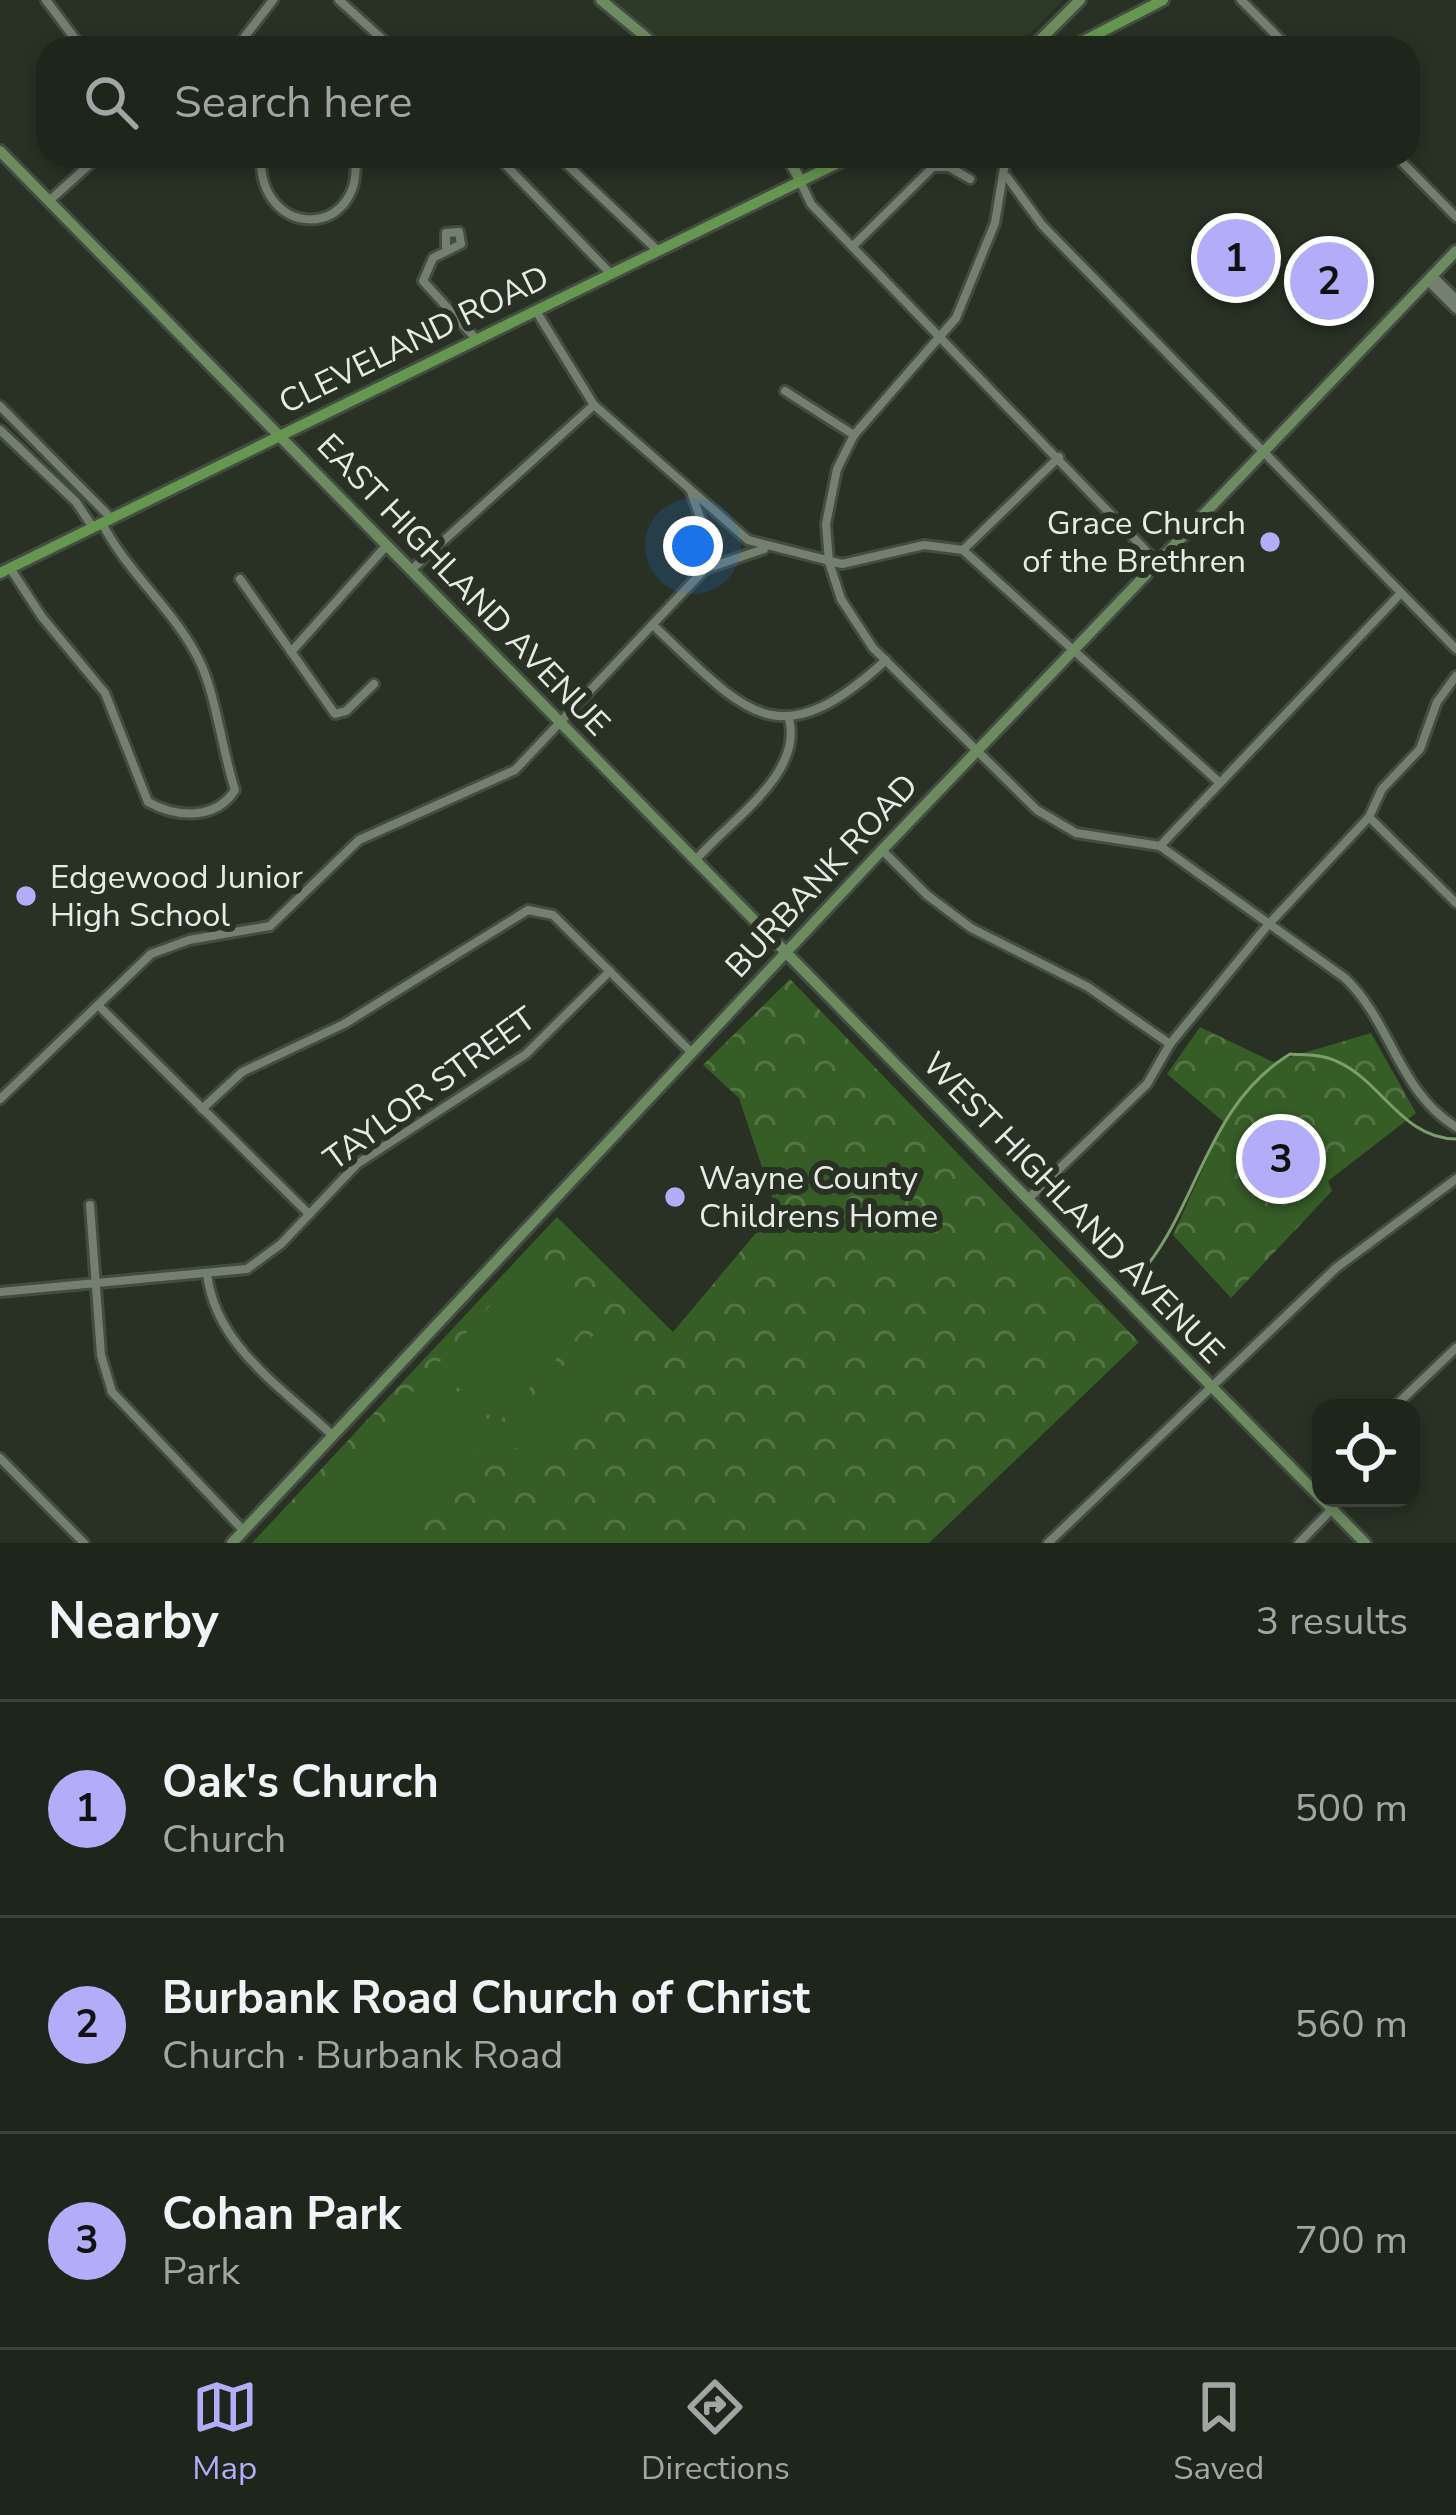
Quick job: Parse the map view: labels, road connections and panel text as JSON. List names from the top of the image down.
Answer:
{
  "streets": {
    "main road": ["CLEVELAND ROAD"],
    "street": [
      "EAST HIGHLAND AVENUE",
      "BURBANK ROAD",
      "TAYLOR STREET",
      "WEST HIGHLAND AVENUE"
    ]
  },
  "crossings": [
    ["CLEVELAND ROAD", "EAST HIGHLAND AVENUE"],
    ["EAST HIGHLAND AVENUE", "BURBANK ROAD"],
    ["EAST HIGHLAND AVENUE", "WEST HIGHLAND AVENUE"],
    ["BURBANK ROAD", "WEST HIGHLAND AVENUE"]
  ],
  "places": ["Grace Church of the Brethren", "Edgewood Junior High School", "Wayne County Childrens Home"],
  "page": {
    "search": "Search here",
    "pins": ["1", "2", "3"],
    "heading": ["Nearby", "3 results"],
    "list": [
      {
        "mark": "1",
        "name": "Oak's Church",
        "note": "Church",
        "value": "500 m"
      },
      {
        "mark": "2",
        "name": "Burbank Road Church of Christ",
        "note": "Church · Burbank Road",
        "value": "560 m"
      },
      {
        "mark": "3",
        "name": "Cohan Park",
        "note": "Park",
        "value": "700 m"
      }
    ],
    "nav": ["Map", "Directions", "Saved"]
  }
}
